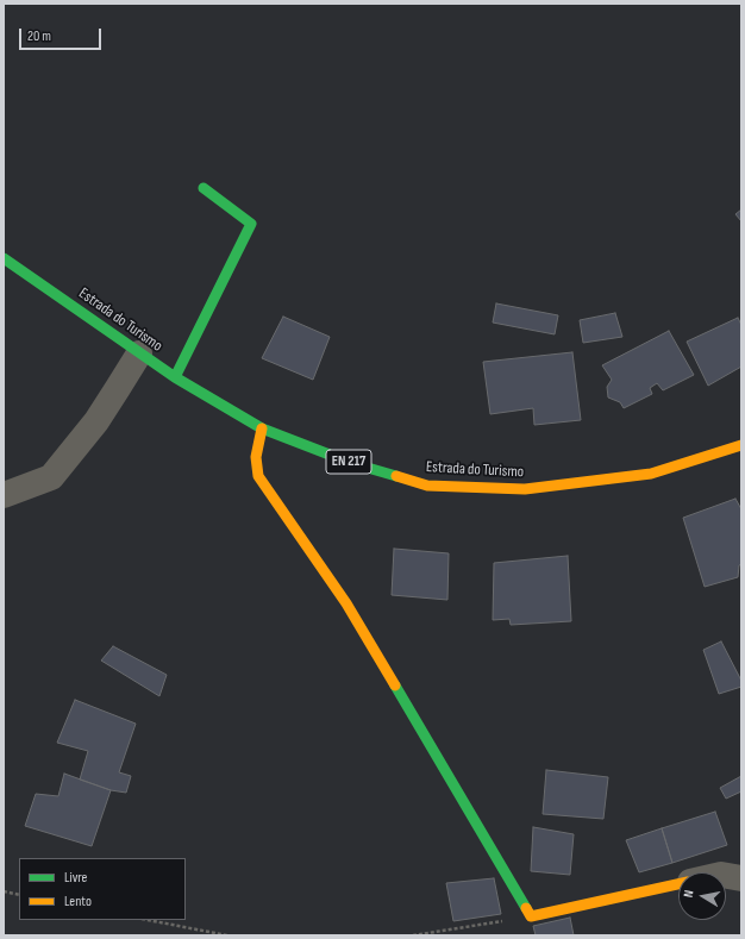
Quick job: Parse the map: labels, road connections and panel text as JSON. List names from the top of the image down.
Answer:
{
  "streets": {
    "street": ["Estrada do Turismo", "EN 217"]
  },
  "legend": ["Livre", "Lento"],
  "scale_bar": "20 m",
  "north": "left"
}
